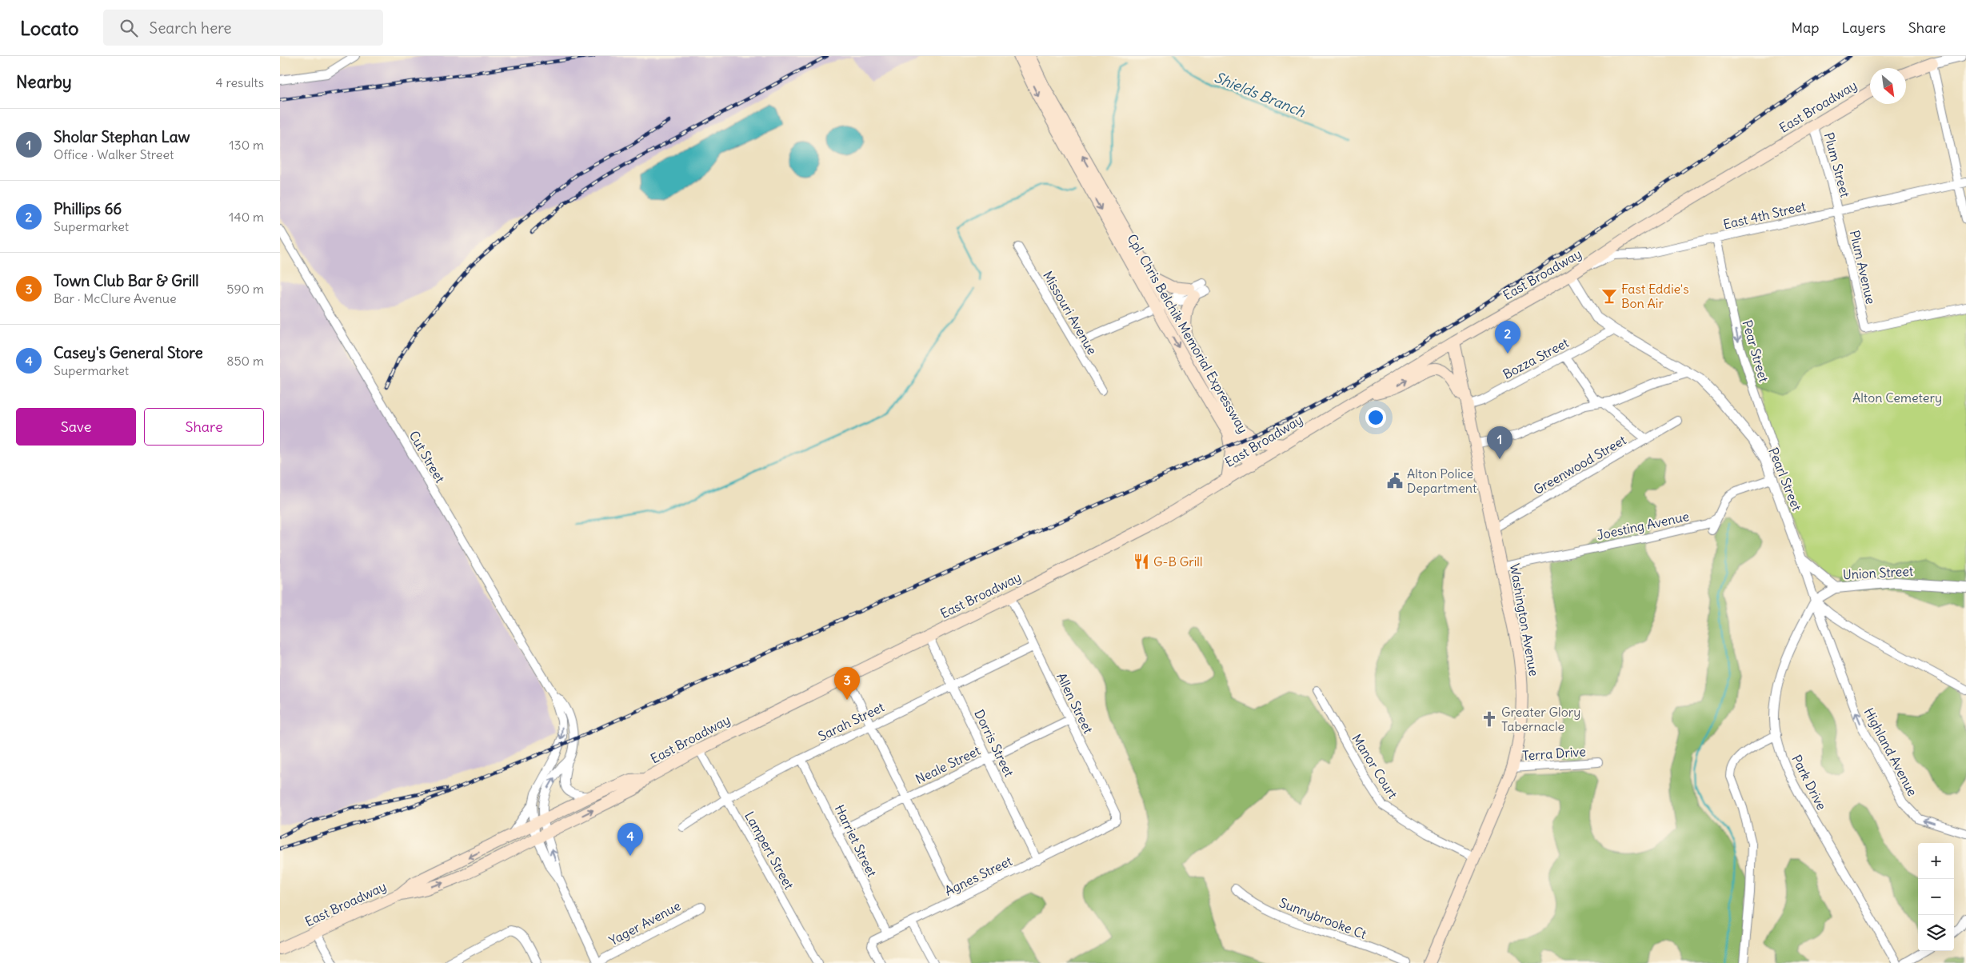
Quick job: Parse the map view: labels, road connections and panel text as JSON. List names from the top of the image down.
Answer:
{
  "streets": {
    "main road": ["East Broadway", "Cpl. Chris Belchik Memorial Expressway", "Washington Avenue"],
    "street": [
      "Plum Street",
      "East 4th Street",
      "Plum Avenue",
      "Missouri Avenue",
      "Pear Street",
      "Bozza Street",
      "Cut Street",
      "Greenwood Street",
      "Pearl Street",
      "Joesting Avenue",
      "Union Street",
      "Allen Street",
      "Sarah Street",
      "Dorris Street",
      "Highland Avenue",
      "Terra Drive",
      "Neale Street",
      "Manor Court",
      "Park Drive",
      "Harriet Street",
      "Lampert Street",
      "Agnes Street",
      "Sunnybrooke Ct",
      "Yager Avenue"
    ]
  },
  "crossings": [
    ["East Broadway", "Plum Street"],
    ["East Broadway", "East 4th Street"],
    ["East Broadway", "Cpl. Chris Belchik Memorial Expressway"],
    ["East Broadway", "Cut Street"],
    ["East Broadway", "Pearl Street"],
    ["East Broadway", "Washington Avenue"],
    ["East Broadway", "Allen Street"],
    ["East Broadway", "Dorris Street"],
    ["East Broadway", "Lampert Street"],
    ["Plum Street", "East 4th Street"],
    ["Plum Street", "Plum Avenue"],
    ["East 4th Street", "Plum Avenue"],
    ["East 4th Street", "Pear Street"],
    ["East 4th Street", "Pearl Street"],
    ["Pear Street", "Pearl Street"],
    ["Bozza Street", "Pearl Street"],
    ["Bozza Street", "Washington Avenue"],
    ["Greenwood Street", "Washington Avenue"],
    ["Pearl Street", "Union Street"],
    ["Pearl Street", "Highland Avenue"],
    ["Pearl Street", "Park Drive"],
    ["Joesting Avenue", "Washington Avenue"],
    ["Washington Avenue", "Terra Drive"],
    ["Washington Avenue", "Manor Court"],
    ["Allen Street", "Sarah Street"],
    ["Allen Street", "Neale Street"],
    ["Allen Street", "Agnes Street"],
    ["Sarah Street", "Dorris Street"],
    ["Sarah Street", "Harriet Street"],
    ["Sarah Street", "Lampert Street"],
    ["Dorris Street", "Neale Street"],
    ["Dorris Street", "Agnes Street"],
    ["Highland Avenue", "Park Drive"],
    ["Neale Street", "Harriet Street"],
    ["Harriet Street", "Agnes Street"]
  ],
  "one_way": ["Pear Street", "Highland Avenue"],
  "water": ["Shields Branch"],
  "parks": ["Alton Cemetery"],
  "places": {
    "bar": ["Fast Eddie's Bon Air"],
    "public building": ["Alton Police Department"],
    "restaurant": ["G-B Grill"],
    "church": ["Greater Glory Tabernacle"]
  },
  "north": "bottom right",
  "page": {
    "header": "Locato",
    "search": "Search here",
    "nav": ["Map", "Layers", "Share"],
    "heading": ["Nearby", "4 results"],
    "list": [
      {
        "mark": "1",
        "name": "Sholar Stephan Law",
        "note": "Office · Walker Street",
        "value": "130 m"
      },
      {
        "mark": "2",
        "name": "Phillips 66",
        "note": "Supermarket",
        "value": "140 m"
      },
      {
        "mark": "3",
        "name": "Town Club Bar & Grill",
        "note": "Bar · McClure Avenue",
        "value": "590 m"
      },
      {
        "mark": "4",
        "name": "Casey's General Store",
        "note": "Supermarket",
        "value": "850 m"
      }
    ],
    "pins": [
      "2",
      "1",
      "3",
      "4"
    ],
    "buttons": ["Save", "Share"],
    "map_buttons": ["+", "−"]
  }
}
